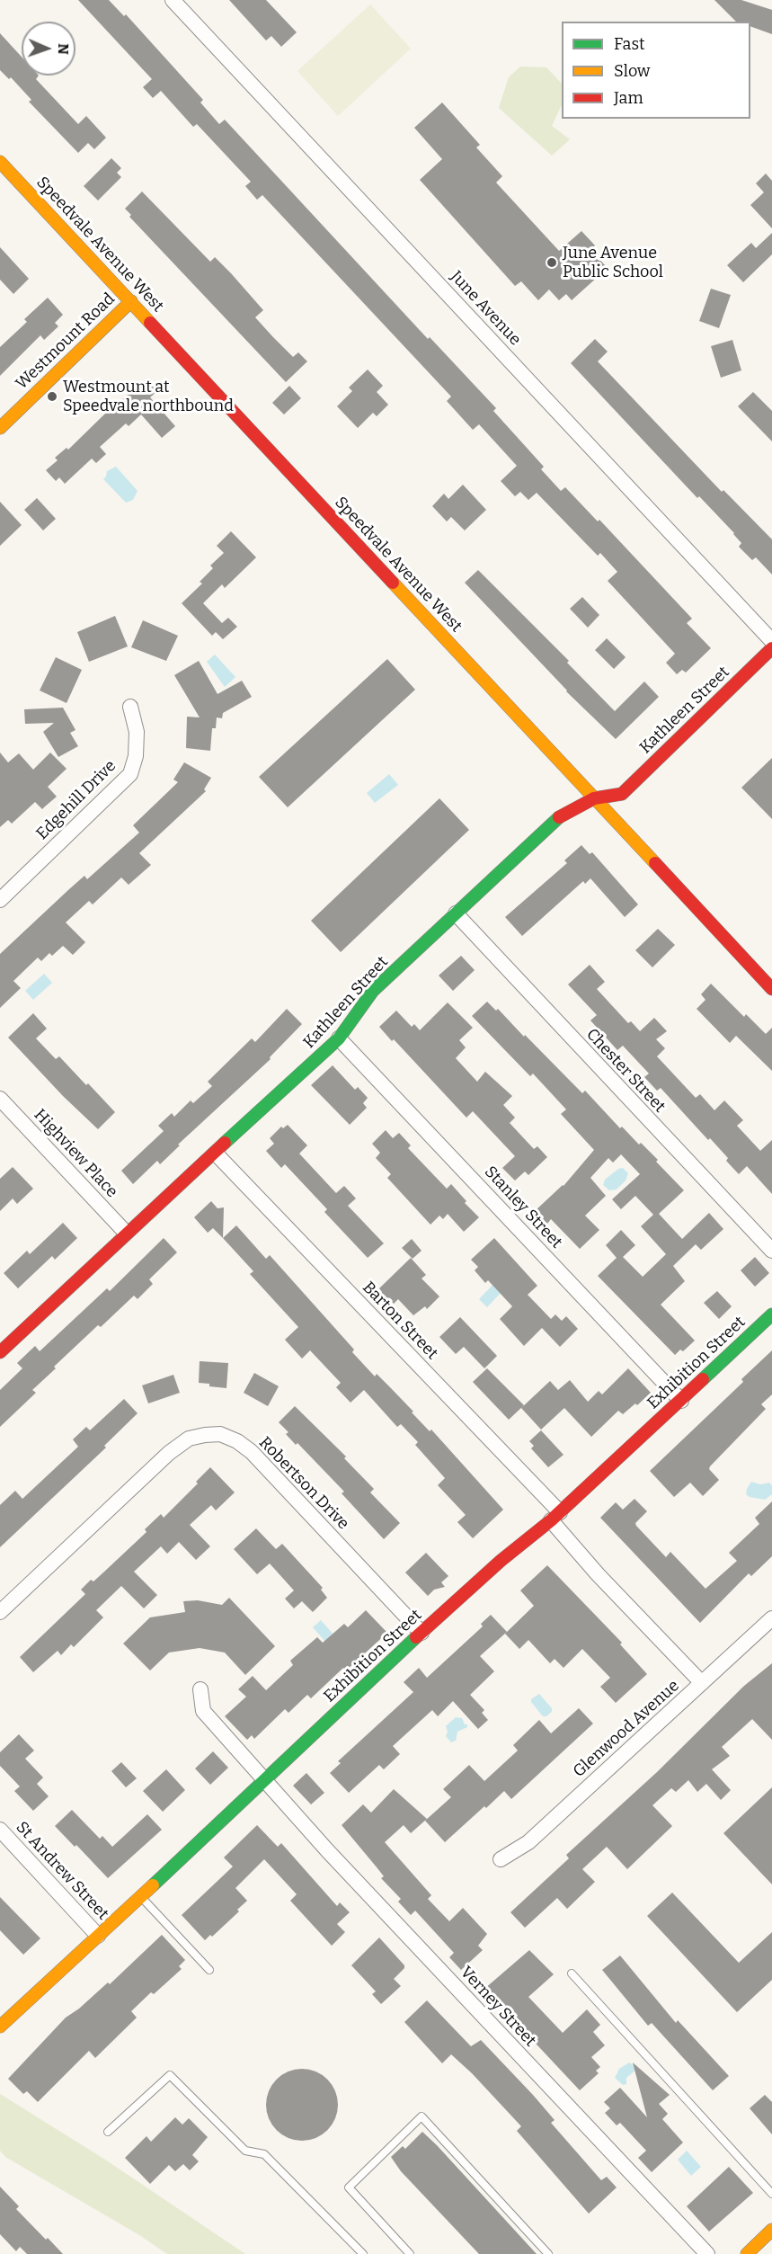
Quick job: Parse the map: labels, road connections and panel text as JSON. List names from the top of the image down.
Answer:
{
  "streets": {
    "street": [
      "Speedvale Avenue West",
      "June Avenue",
      "Westmount Road",
      "Kathleen Street",
      "Edgehill Drive",
      "Chester Street",
      "Highview Place",
      "Stanley Street",
      "Barton Street",
      "Exhibition Street",
      "Robertson Drive",
      "Glenwood Avenue",
      "St Andrew Street",
      "Verney Street"
    ]
  },
  "crossings": [
    ["Speedvale Avenue West", "Westmount Road"],
    ["Speedvale Avenue West", "Kathleen Street"],
    ["Kathleen Street", "Chester Street"],
    ["Kathleen Street", "Highview Place"],
    ["Kathleen Street", "Stanley Street"],
    ["Kathleen Street", "Barton Street"],
    ["Stanley Street", "Exhibition Street"],
    ["Barton Street", "Exhibition Street"],
    ["Barton Street", "Glenwood Avenue"],
    ["Exhibition Street", "Robertson Drive"],
    ["Exhibition Street", "St Andrew Street"],
    ["Exhibition Street", "Verney Street"]
  ],
  "places": ["June Avenue Public School", "Westmount at Speedvale northbound"],
  "legend": ["Fast", "Slow", "Jam"],
  "north": "right"
}
